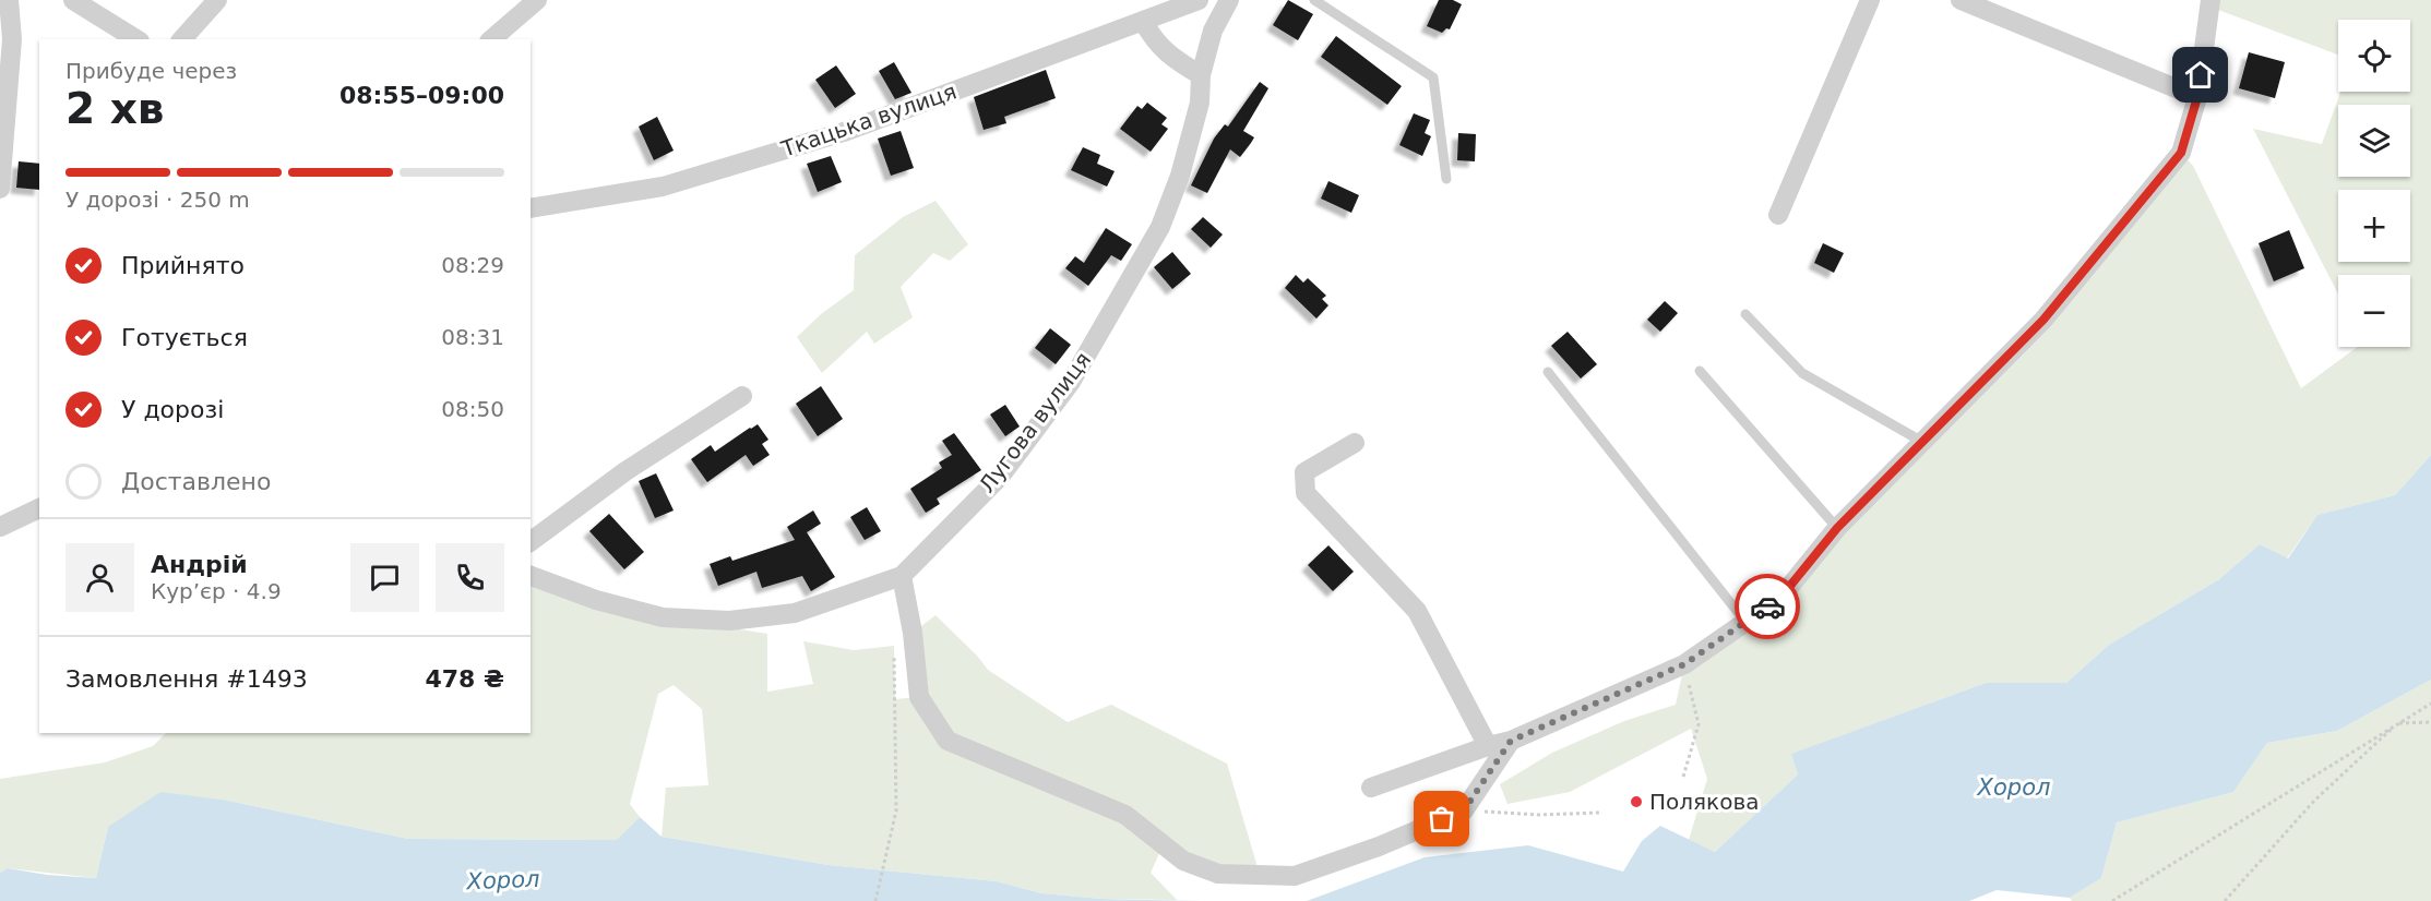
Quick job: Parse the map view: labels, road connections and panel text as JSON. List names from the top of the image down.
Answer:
{
  "streets": {
    "street": ["Ткацька вулиця", "Лугова вулиця"]
  },
  "water": ["Хорол"],
  "places": ["Полякова"],
  "page": {
    "map_buttons": ["+", "−"],
    "heading": ["2 хв", "Прибуде через", "08:55–09:00"],
    "panel": [
      "Андрій",
      "Кур’єр · 4.9",
      "Замовлення #1493",
      "478 ₴"
    ],
    "bar": "У дорозі · 250 m",
    "list": [
      ["Прийнято", "08:29"],
      ["Готується", "08:31"],
      ["У дорозі", "08:50"],
      "Доставлено"
    ]
  }
}
